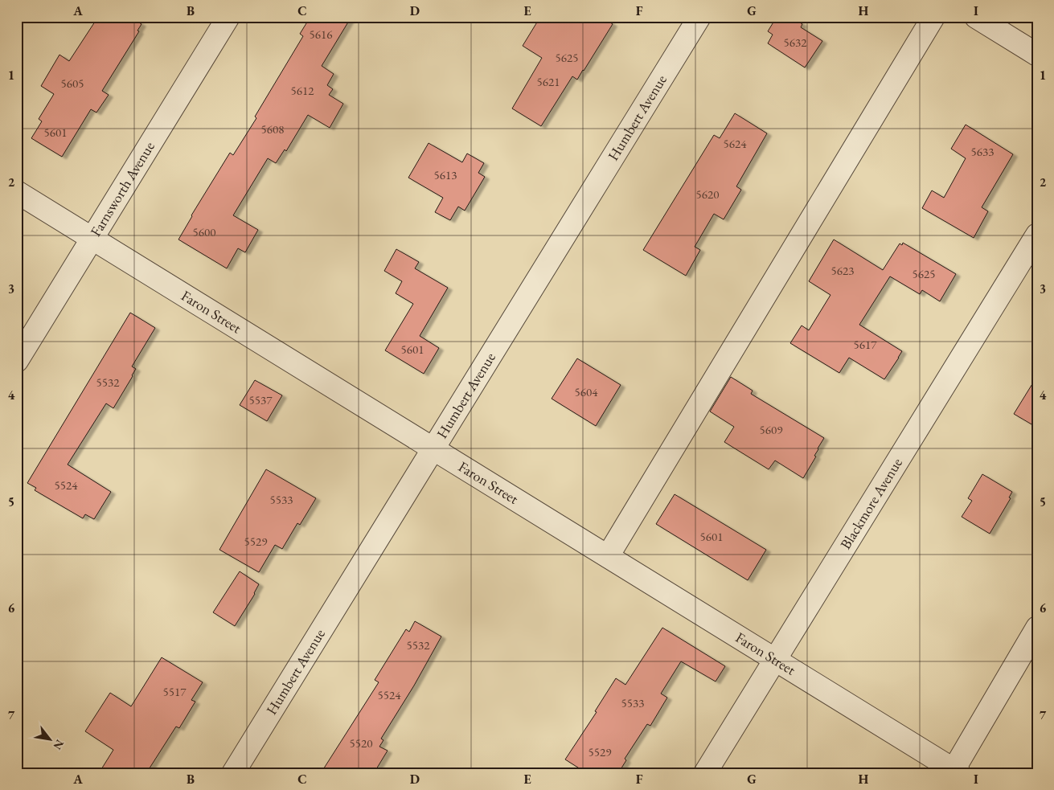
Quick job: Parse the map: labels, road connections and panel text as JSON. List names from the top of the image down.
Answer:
{
  "streets": {
    "street": [
      "Humbert Avenue",
      "Farnsworth Avenue",
      "Faron Street",
      "Blackmore Avenue"
    ]
  },
  "crossings": [
    ["Humbert Avenue", "Faron Street"],
    ["Farnsworth Avenue", "Faron Street"],
    ["Faron Street", "Blackmore Avenue"]
  ],
  "house_numbers": [
    "5616",
    "5632",
    "5625",
    "5621",
    "5605",
    "5612",
    "5608",
    "5601",
    "5624",
    "5633",
    "5613",
    "5620",
    "5600",
    "5623",
    "5625",
    "5617",
    "5601",
    "5532",
    "5604",
    "5537",
    "5609",
    "5524",
    "5533",
    "5601",
    "5529",
    "5532",
    "5517",
    "5524",
    "5533",
    "5520",
    "5529"
  ],
  "north": "bottom right",
  "grid": {
    "columns": [
      "A",
      "B",
      "C",
      "D",
      "E",
      "F",
      "G",
      "H",
      "I"
    ],
    "rows": [
      "1",
      "2",
      "3",
      "4",
      "5",
      "6",
      "7"
    ]
  }
}
